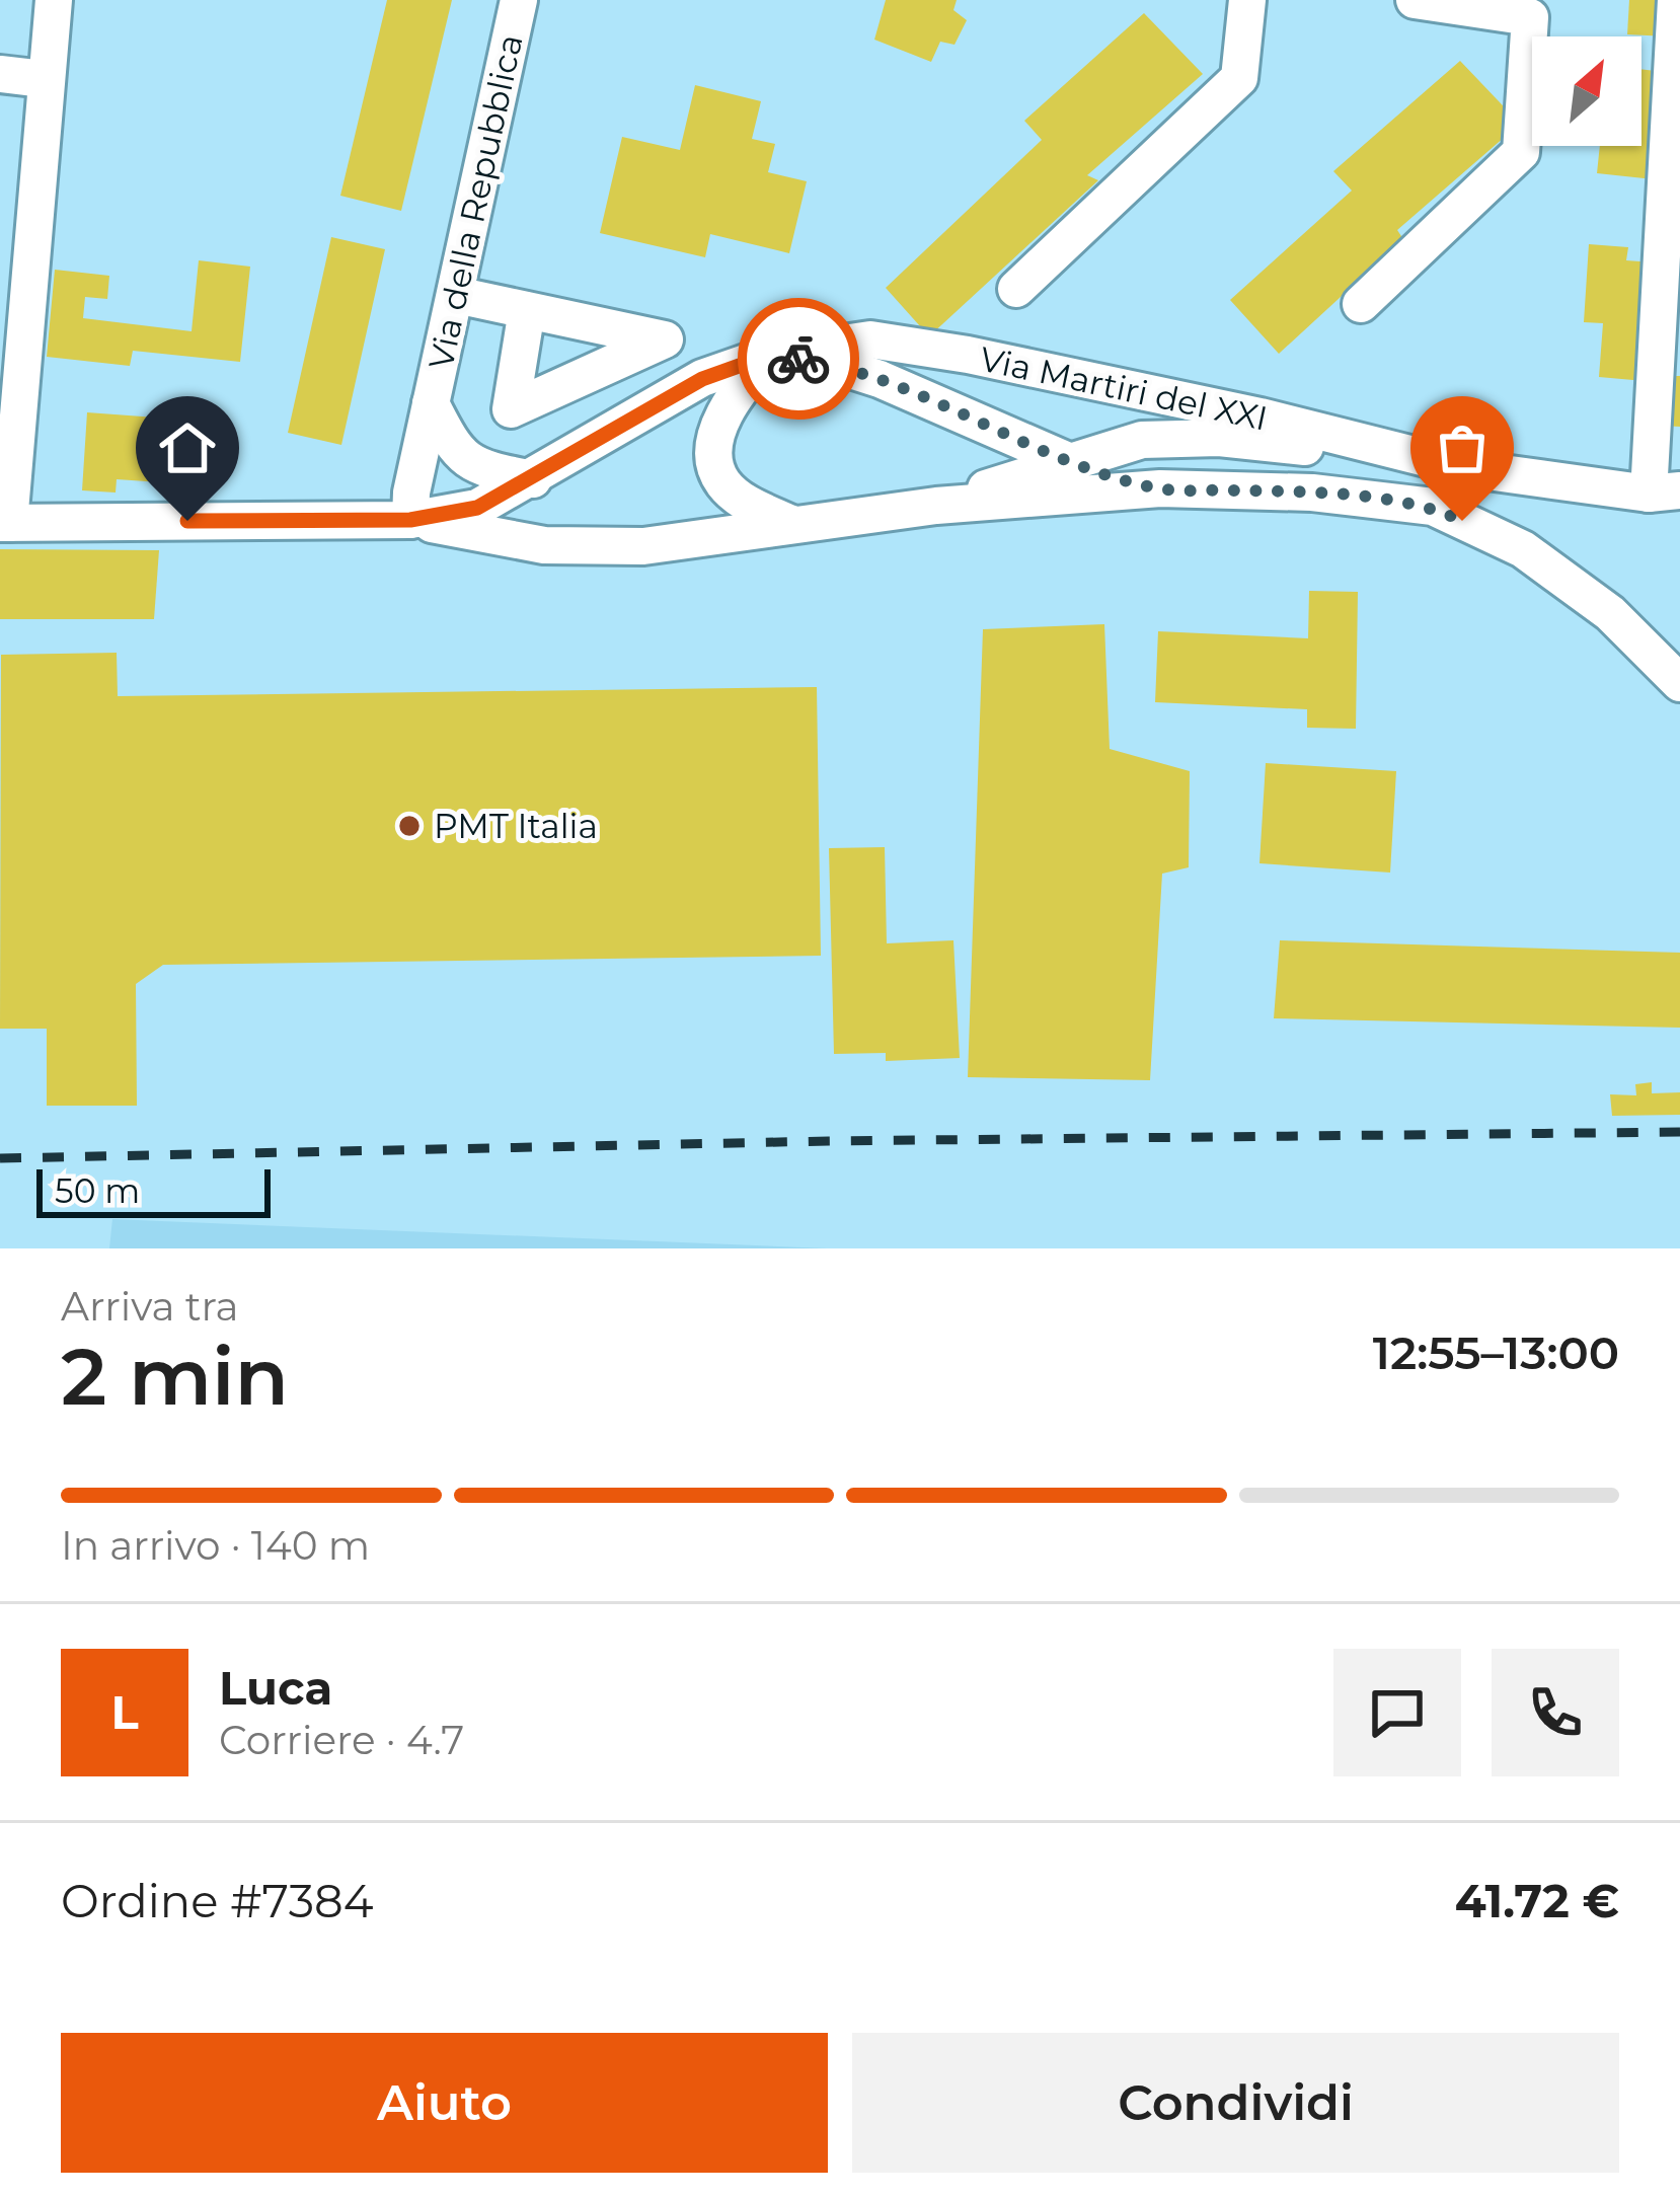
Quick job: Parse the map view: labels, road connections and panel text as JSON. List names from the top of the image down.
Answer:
{
  "streets": {
    "street": ["Via della Repubblica", "Via Martiri del XXI"]
  },
  "crossings": [
    ["Via della Repubblica", "Via Martiri del XXI"]
  ],
  "places": ["PMT Italia"],
  "scale_bar": "50 m",
  "north": "top right",
  "page": {
    "scale": "50 m",
    "heading": ["2 min", "Arriva tra", "12:55–13:00"],
    "panel": [
      "Luca",
      "Corriere · 4.7",
      "Ordine #7384",
      "41.72 €"
    ],
    "bar": "In arrivo · 140 m",
    "round": "L",
    "buttons": ["Aiuto", "Condividi"]
  }
}
